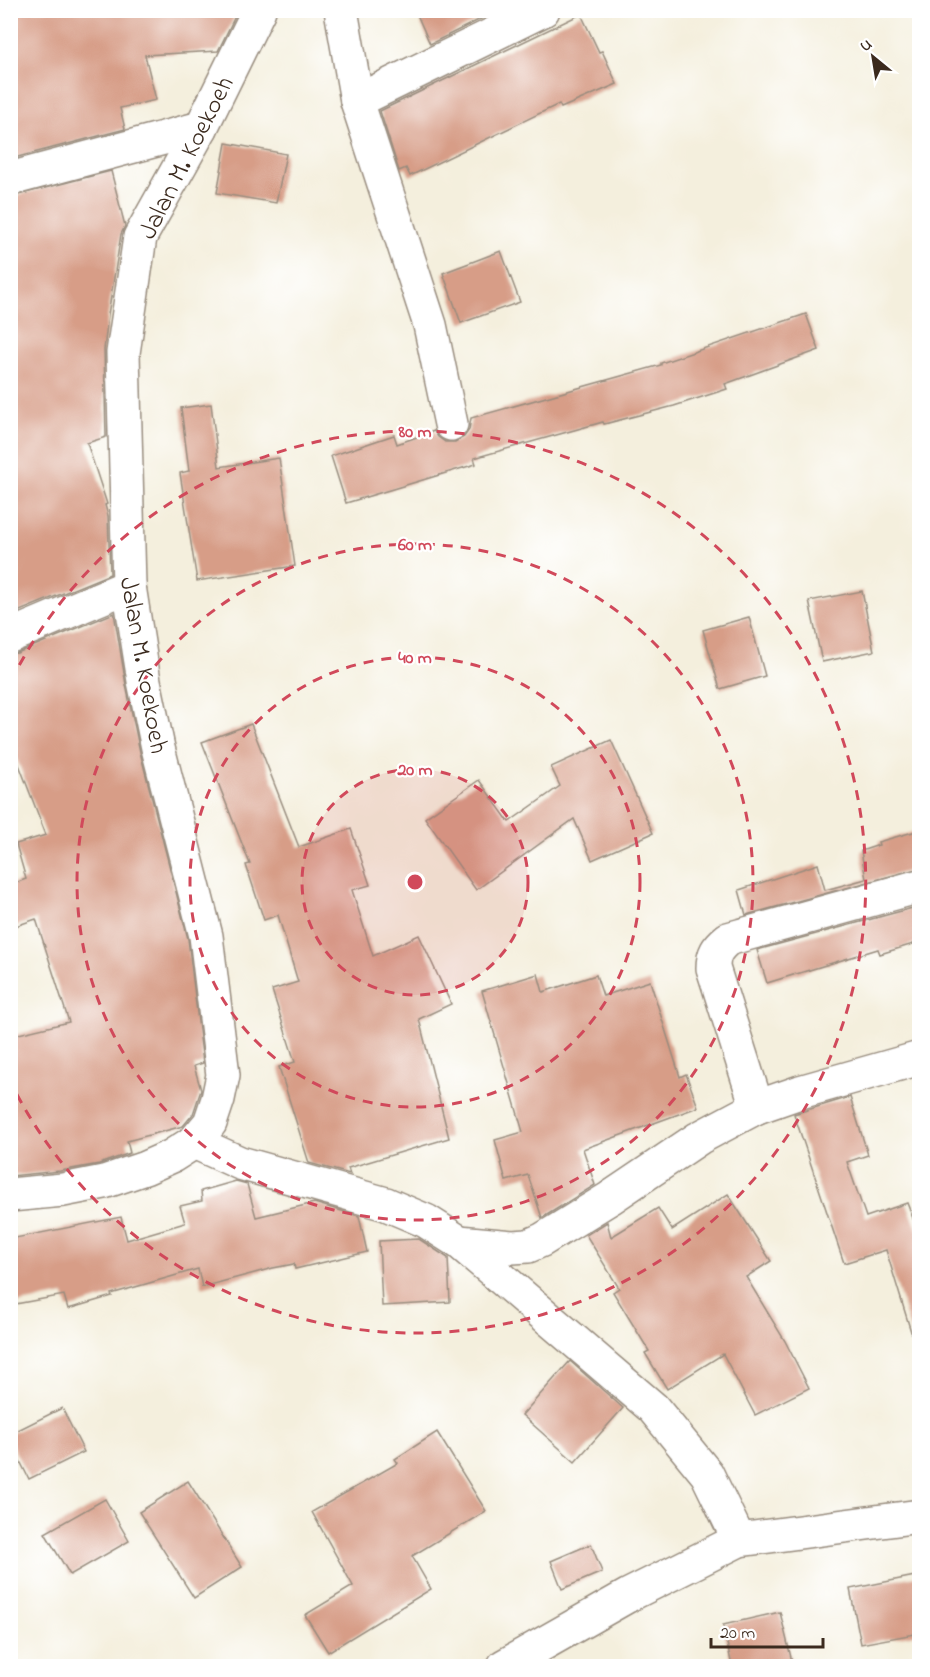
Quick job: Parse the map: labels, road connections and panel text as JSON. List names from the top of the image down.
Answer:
{
  "streets": {
    "street": ["Jalan M. Koekoeh"]
  },
  "scale_bar": "20 m",
  "north": "top left",
  "rings": [
    "80 m",
    "60 m",
    "40 m",
    "20 m"
  ]
}
